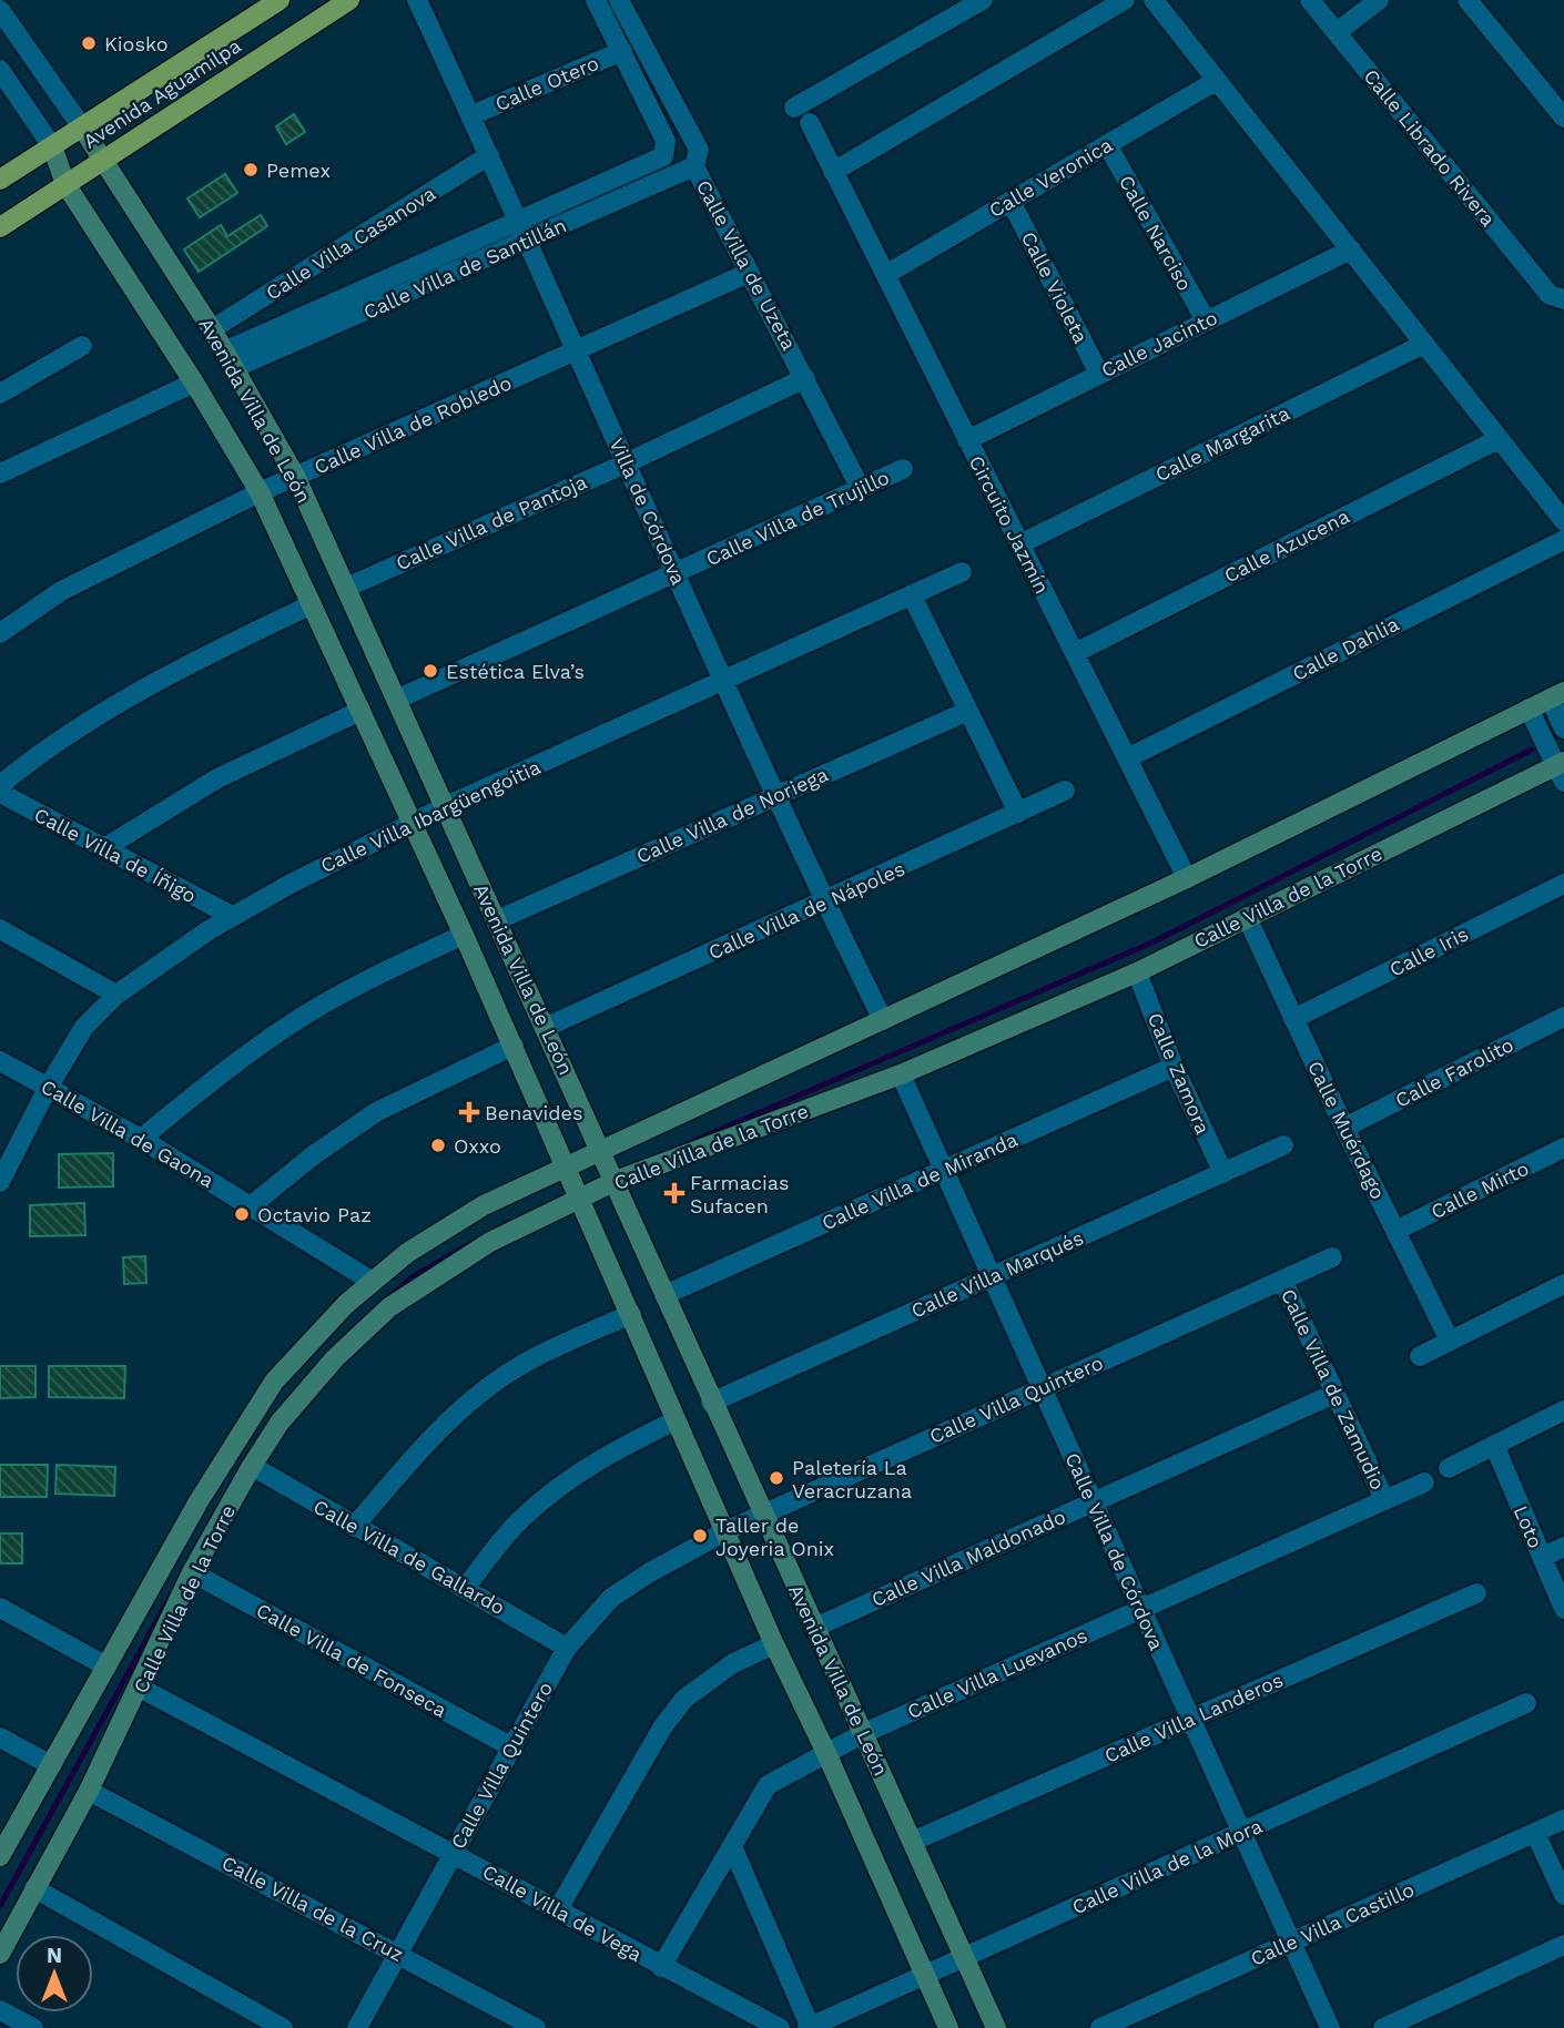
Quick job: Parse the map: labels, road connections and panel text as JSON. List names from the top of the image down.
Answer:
{
  "streets": {
    "main road": ["Avenida Aguamilpa"],
    "street": [
      "Calle Otero",
      "Calle Librado Rivera",
      "Calle Veronica",
      "Calle Narciso",
      "Calle Villa Casanova",
      "Calle Villa de Uzeta",
      "Calle Villa de Santillán",
      "Calle Violeta",
      "Calle Jacinto",
      "Avenida Villa de León",
      "Calle Villa de Robledo",
      "Calle Margarita",
      "Villa de Córdova",
      "Calle Villa de Trujillo",
      "Calle Villa de Pantoja",
      "Circuito Jazmín",
      "Calle Azucena",
      "Calle Dahlia",
      "Calle Villa de Noriega",
      "Calle Villa Ibargüengoitia",
      "Calle Villa de Íñigo",
      "Calle Villa de la Torre",
      "Calle Villa de Nápoles",
      "Calle Iris",
      "Calle Farolito",
      "Calle Zamora",
      "Calle Muérdago",
      "Calle Villa de Gaona",
      "Calle Villa de Miranda",
      "Calle Mirto",
      "Calle Villa Marqués",
      "Calle Villa de Zamudio",
      "Calle Villa Quintero",
      "Loto",
      "Calle Villa de Córdova",
      "Calle Villa de Gallardo",
      "Calle Villa Maldonado",
      "Calle Villa de Fonseca",
      "Calle Villa Luevanos",
      "Calle Villa Landeros",
      "Calle Villa de la Mora",
      "Calle Villa de la Cruz",
      "Calle Villa de Vega",
      "Calle Villa Castillo"
    ]
  },
  "crossings": [
    ["Calle Otero", "Calle Villa de Santillán"],
    ["Calle Otero", "Villa de Córdova"],
    ["Avenida Aguamilpa", "Avenida Villa de León"],
    ["Calle Veronica", "Calle Narciso"],
    ["Calle Veronica", "Calle Violeta"],
    ["Calle Veronica", "Circuito Jazmín"],
    ["Calle Narciso", "Calle Jacinto"],
    ["Calle Villa Casanova", "Avenida Villa de León"],
    ["Calle Villa Casanova", "Villa de Córdova"],
    ["Calle Villa de Uzeta", "Calle Villa de Santillán"],
    ["Calle Villa de Uzeta", "Calle Villa de Robledo"],
    ["Calle Villa de Uzeta", "Calle Villa de Trujillo"],
    ["Calle Villa de Uzeta", "Calle Villa de Pantoja"],
    ["Calle Villa de Santillán", "Avenida Villa de León"],
    ["Calle Villa de Santillán", "Villa de Córdova"],
    ["Calle Violeta", "Calle Jacinto"],
    ["Calle Jacinto", "Circuito Jazmín"],
    ["Avenida Villa de León", "Calle Villa de Robledo"],
    ["Avenida Villa de León", "Calle Villa de Trujillo"],
    ["Avenida Villa de León", "Calle Villa de Pantoja"],
    ["Avenida Villa de León", "Calle Villa de Noriega"],
    ["Avenida Villa de León", "Calle Villa Ibargüengoitia"],
    ["Avenida Villa de León", "Calle Villa de la Torre"],
    ["Avenida Villa de León", "Calle Villa de Nápoles"],
    ["Avenida Villa de León", "Calle Villa de Miranda"],
    ["Avenida Villa de León", "Calle Villa Marqués"],
    ["Avenida Villa de León", "Calle Villa Quintero"],
    ["Avenida Villa de León", "Calle Villa Maldonado"],
    ["Avenida Villa de León", "Calle Villa Luevanos"],
    ["Avenida Villa de León", "Calle Villa Landeros"],
    ["Avenida Villa de León", "Calle Villa de la Mora"],
    ["Calle Villa de Robledo", "Villa de Córdova"],
    ["Calle Margarita", "Circuito Jazmín"],
    ["Villa de Córdova", "Calle Villa de Trujillo"],
    ["Villa de Córdova", "Calle Villa de Pantoja"],
    ["Villa de Córdova", "Calle Villa de Noriega"],
    ["Villa de Córdova", "Calle Villa Ibargüengoitia"],
    ["Villa de Córdova", "Calle Villa de la Torre"],
    ["Villa de Córdova", "Calle Villa de Nápoles"],
    ["Circuito Jazmín", "Calle Azucena"],
    ["Circuito Jazmín", "Calle Dahlia"],
    ["Circuito Jazmín", "Calle Villa de la Torre"],
    ["Calle Villa Ibargüengoitia", "Calle Villa de Íñigo"],
    ["Calle Villa Ibargüengoitia", "Calle Villa de Gaona"],
    ["Calle Villa de la Torre", "Calle Zamora"],
    ["Calle Villa de la Torre", "Calle Muérdago"],
    ["Calle Villa de la Torre", "Calle Villa de Gaona"],
    ["Calle Villa de la Torre", "Calle Villa de Córdova"],
    ["Calle Villa de la Torre", "Calle Villa de Gallardo"],
    ["Calle Villa de la Torre", "Calle Villa de Fonseca"],
    ["Calle Villa de la Torre", "Calle Villa de la Cruz"],
    ["Calle Villa de la Torre", "Calle Villa de Vega"],
    ["Calle Iris", "Calle Muérdago"],
    ["Calle Farolito", "Calle Muérdago"],
    ["Calle Zamora", "Calle Villa de Miranda"],
    ["Calle Zamora", "Calle Villa Marqués"],
    ["Calle Muérdago", "Calle Mirto"],
    ["Calle Villa de Miranda", "Calle Villa de Córdova"],
    ["Calle Villa Marqués", "Calle Villa de Córdova"],
    ["Calle Villa de Zamudio", "Calle Villa Quintero"],
    ["Calle Villa de Zamudio", "Calle Villa Maldonado"],
    ["Calle Villa de Zamudio", "Calle Villa Luevanos"],
    ["Calle Villa Quintero", "Calle Villa de Córdova"],
    ["Calle Villa Quintero", "Calle Villa de Gallardo"],
    ["Calle Villa Quintero", "Calle Villa de Fonseca"],
    ["Calle Villa Quintero", "Calle Villa de la Cruz"],
    ["Calle Villa Quintero", "Calle Villa de Vega"],
    ["Calle Villa de Córdova", "Calle Villa Maldonado"],
    ["Calle Villa de Córdova", "Calle Villa Luevanos"],
    ["Calle Villa de Córdova", "Calle Villa Landeros"],
    ["Calle Villa de Córdova", "Calle Villa de la Mora"],
    ["Calle Villa de Córdova", "Calle Villa Castillo"],
    ["Calle Villa Luevanos", "Calle Villa de Vega"]
  ],
  "places": {
    "other": [
      "Kiosko",
      "Pemex",
      "Estética Elva’s",
      "Oxxo",
      "Octavio Paz",
      "Paletería La Veracruzana",
      "Taller de Joyeria Onix"
    ],
    "health": ["Benavides", "Farmacias Sufacen"]
  },
  "north": "top"
}
